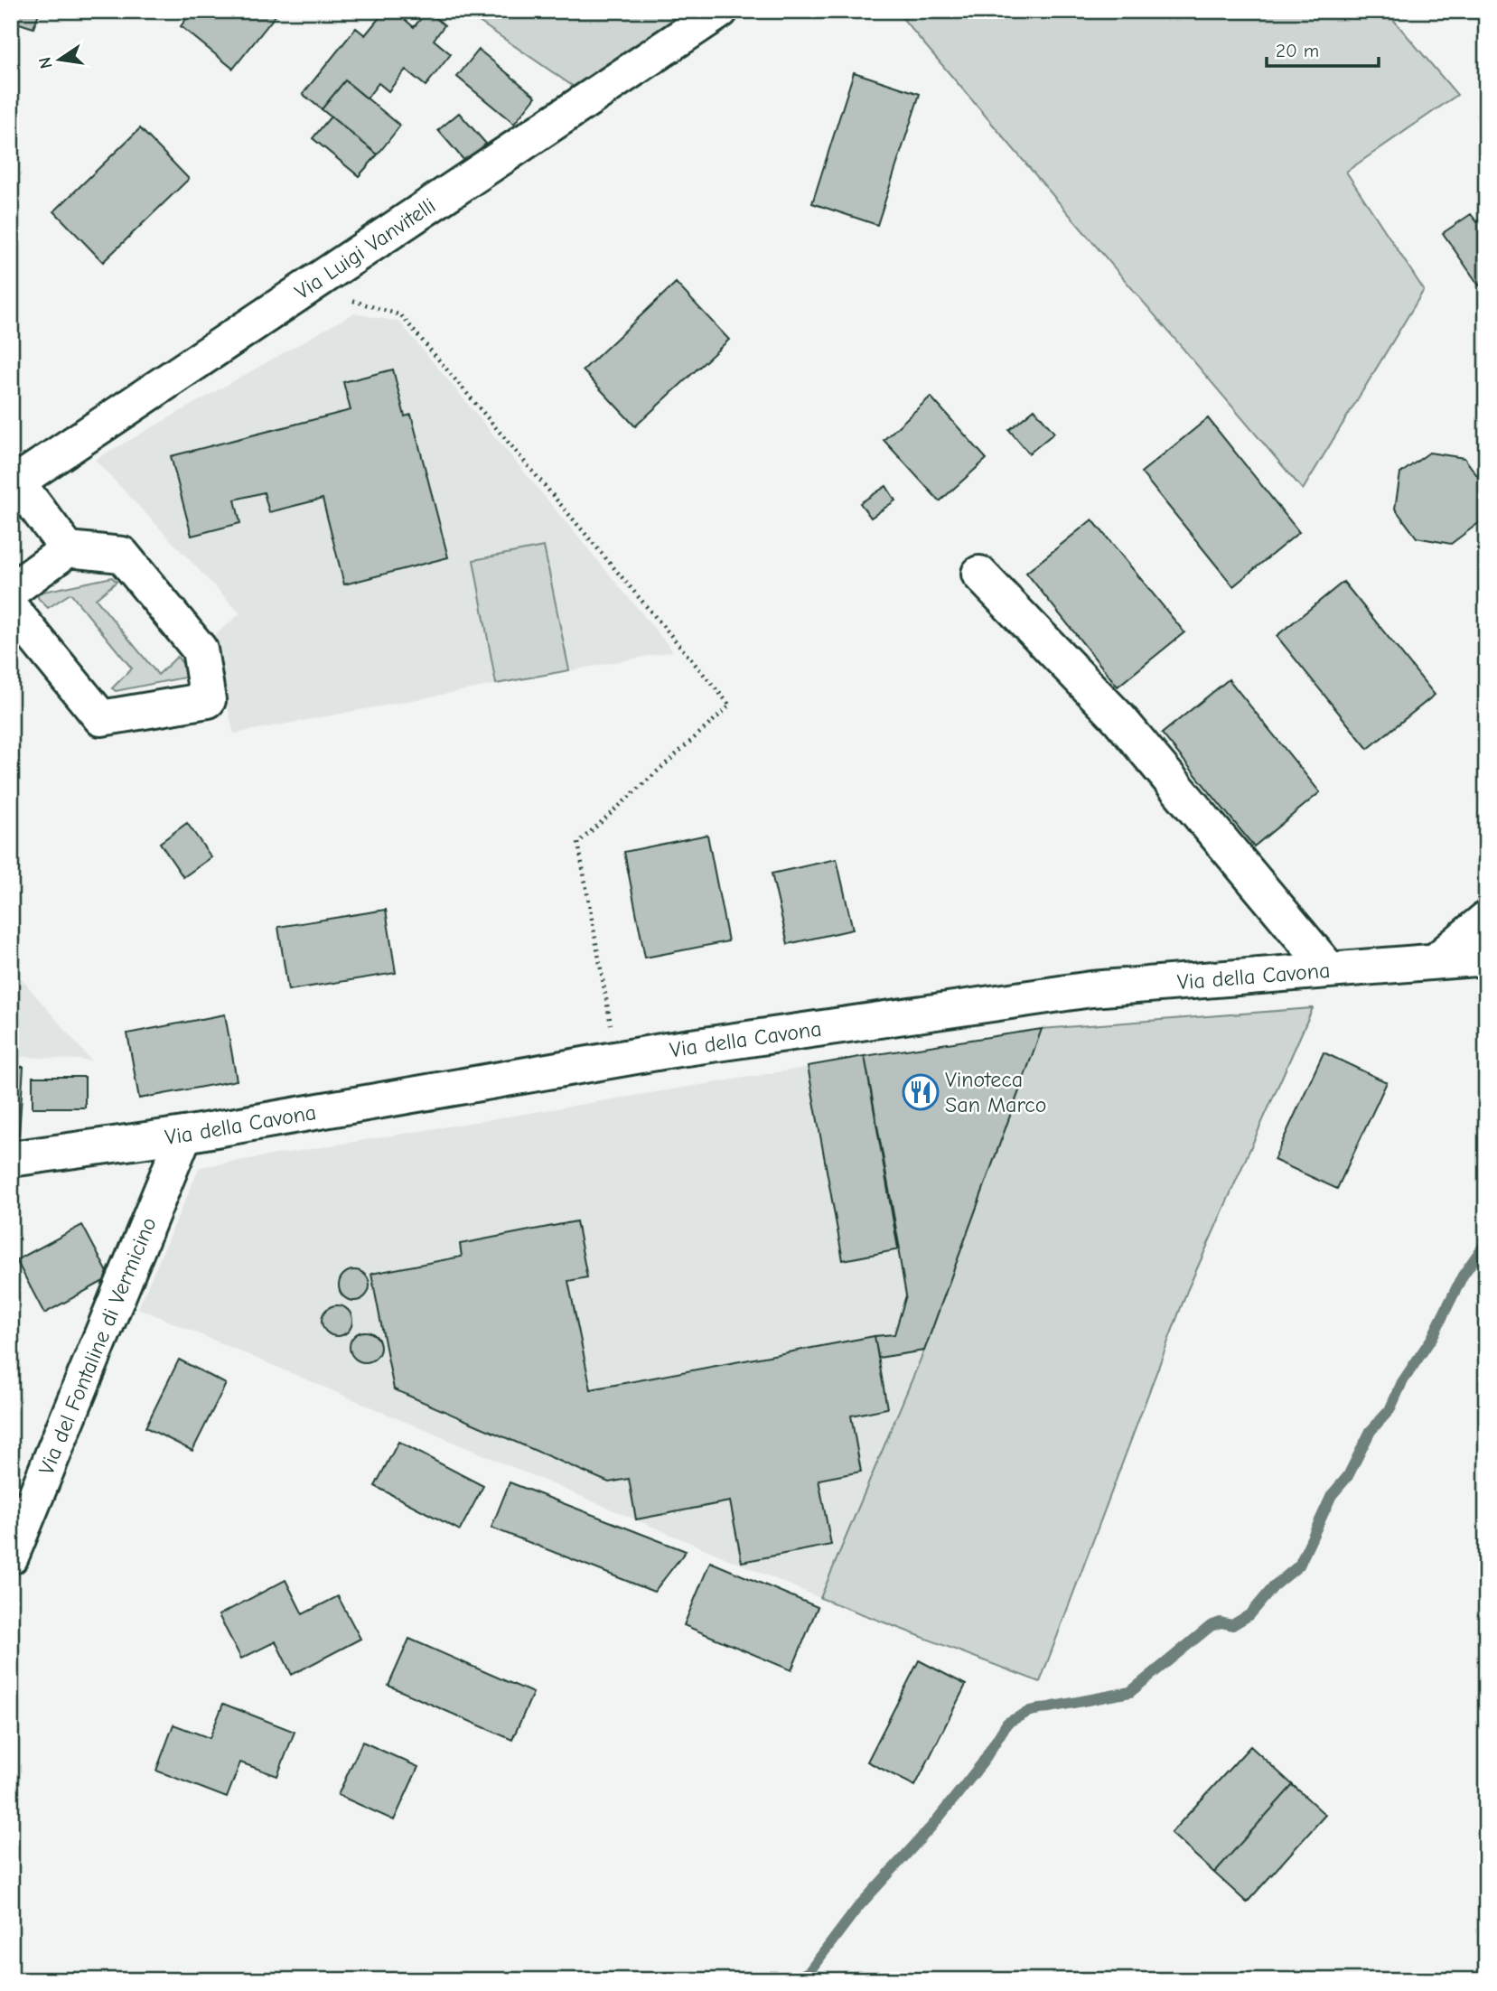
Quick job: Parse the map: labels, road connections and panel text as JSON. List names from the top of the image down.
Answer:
{
  "streets": {
    "main road": ["Via Luigi Vanvitelli", "Via della Cavona", "Via del Fontaline di Vermicino"]
  },
  "crossings": [
    ["Via della Cavona", "Via del Fontaline di Vermicino"]
  ],
  "places": {
    "restaurant": ["Vinoteca San Marco"]
  },
  "scale_bar": "20 m",
  "north": "left"
}
